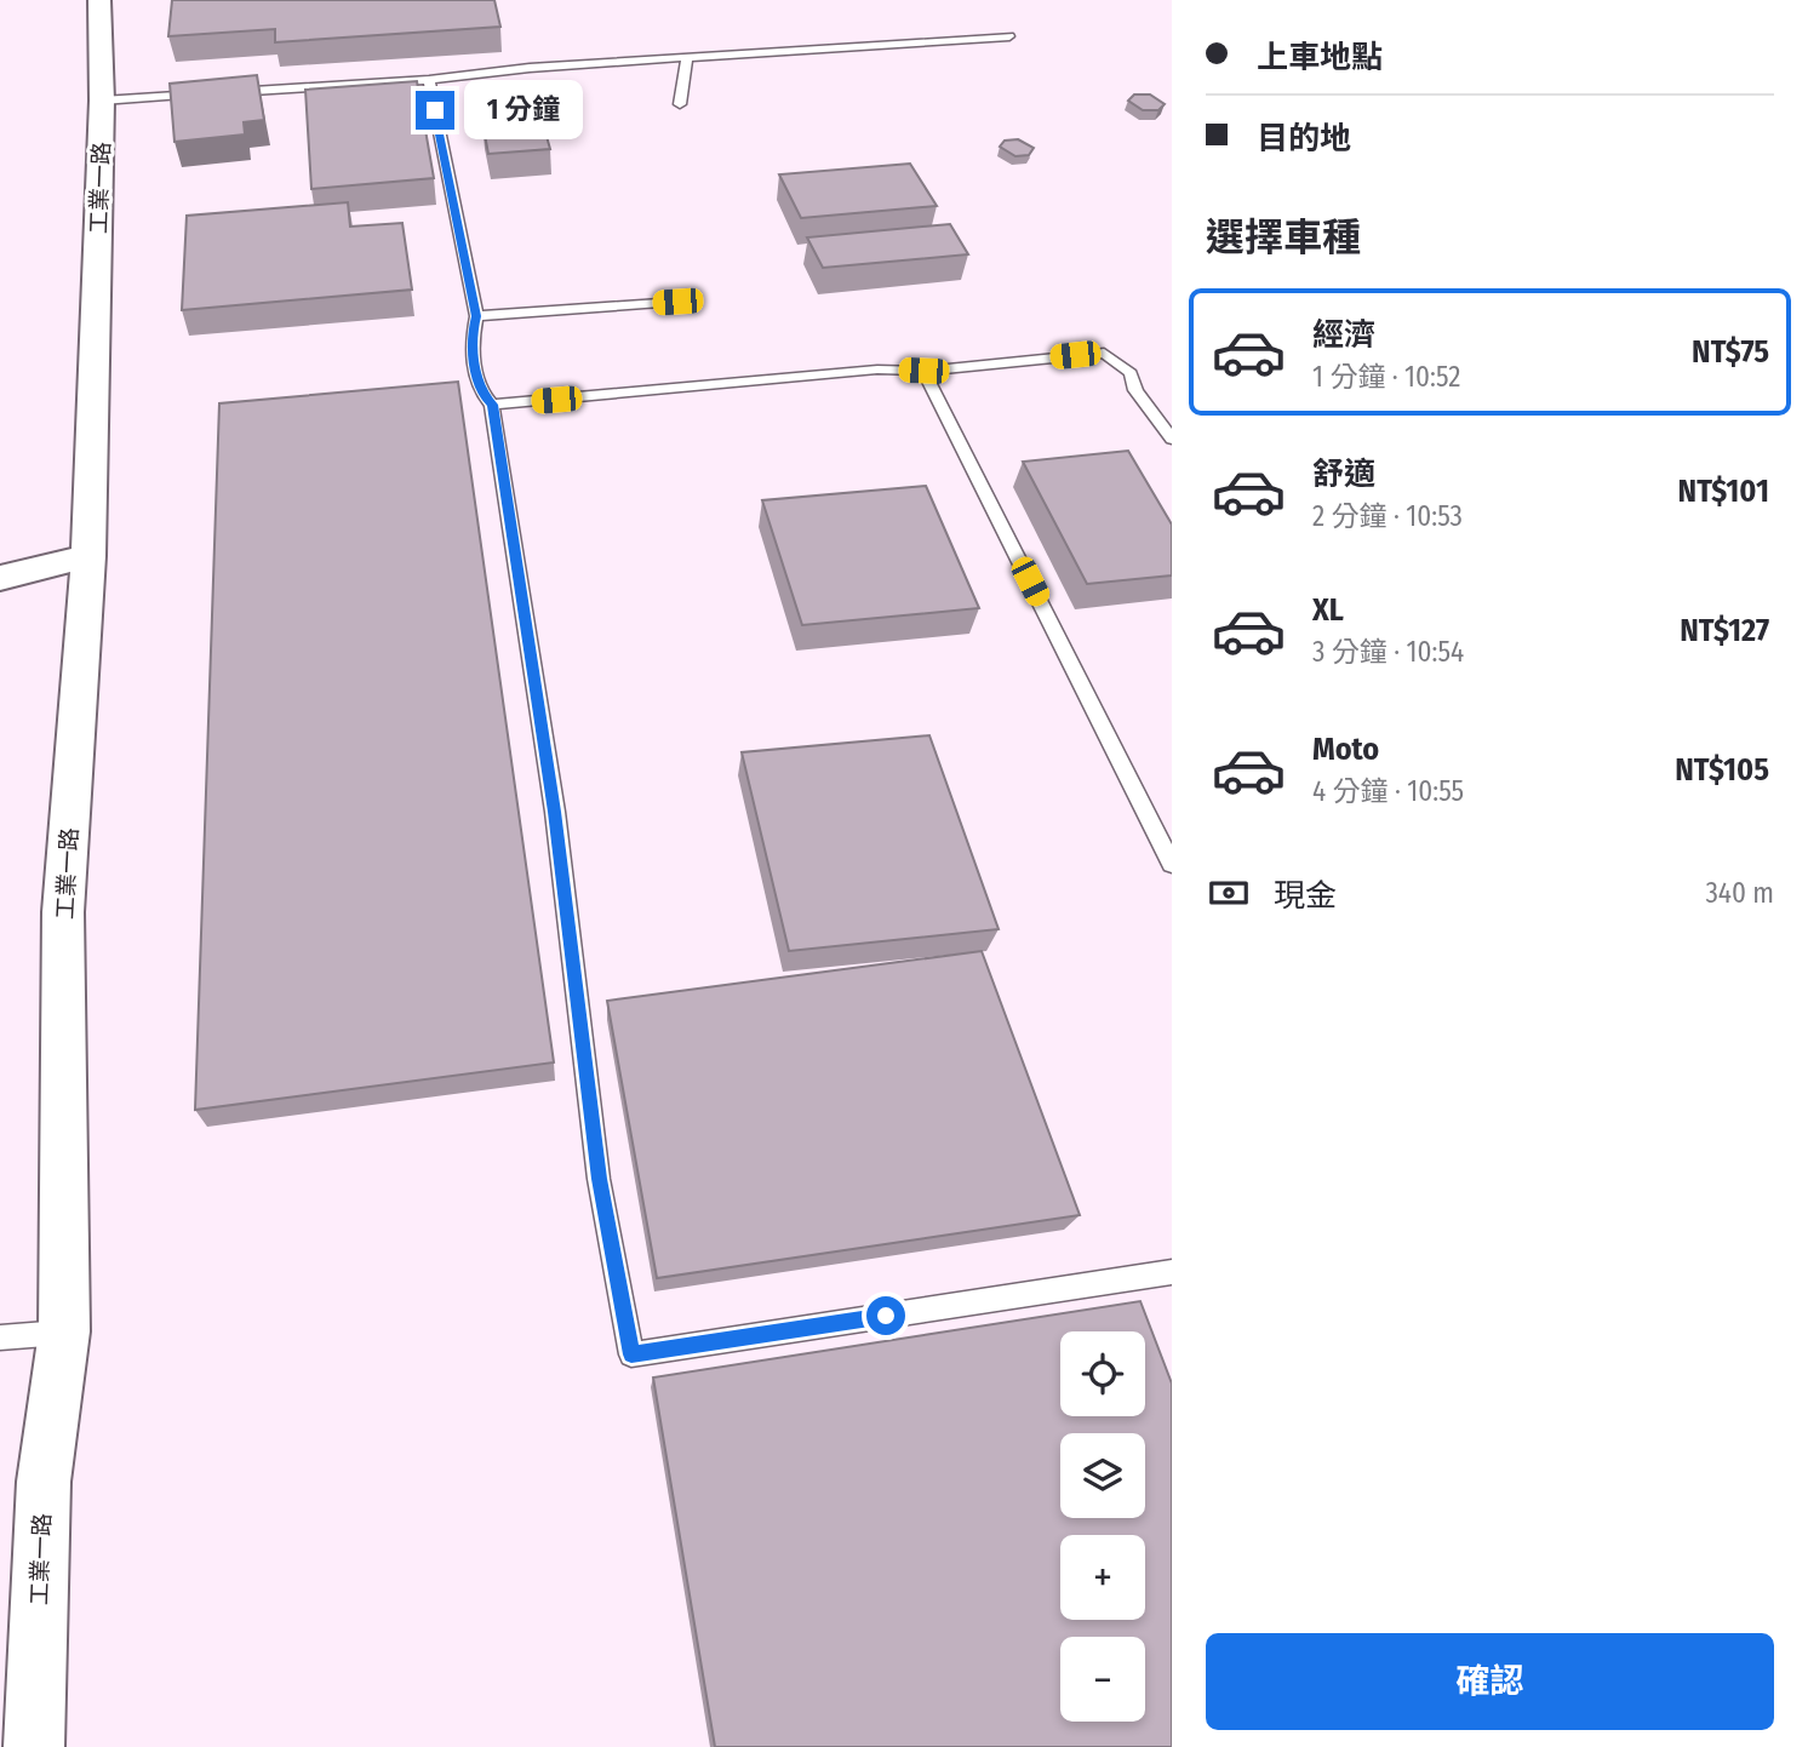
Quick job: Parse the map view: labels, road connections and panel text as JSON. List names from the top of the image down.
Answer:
{
  "streets": {
    "street": ["工業一路"]
  },
  "page": {
    "banner": ["上車地點", "目的地"],
    "bubble": "1 分鐘",
    "heading": "選擇車種",
    "list": [
      {
        "name": "經濟",
        "note": "1 分鐘 · 10:52",
        "value": "NT$75"
      },
      {
        "name": "舒適",
        "note": "2 分鐘 · 10:53",
        "value": "NT$101"
      },
      {
        "name": "XL",
        "note": "3 分鐘 · 10:54",
        "value": "NT$127"
      },
      {
        "name": "Moto",
        "note": "4 分鐘 · 10:55",
        "value": "NT$105"
      }
    ],
    "pay": ["現金", "340 m"],
    "map_buttons": ["+", "−"],
    "buttons": "確認"
  }
}
